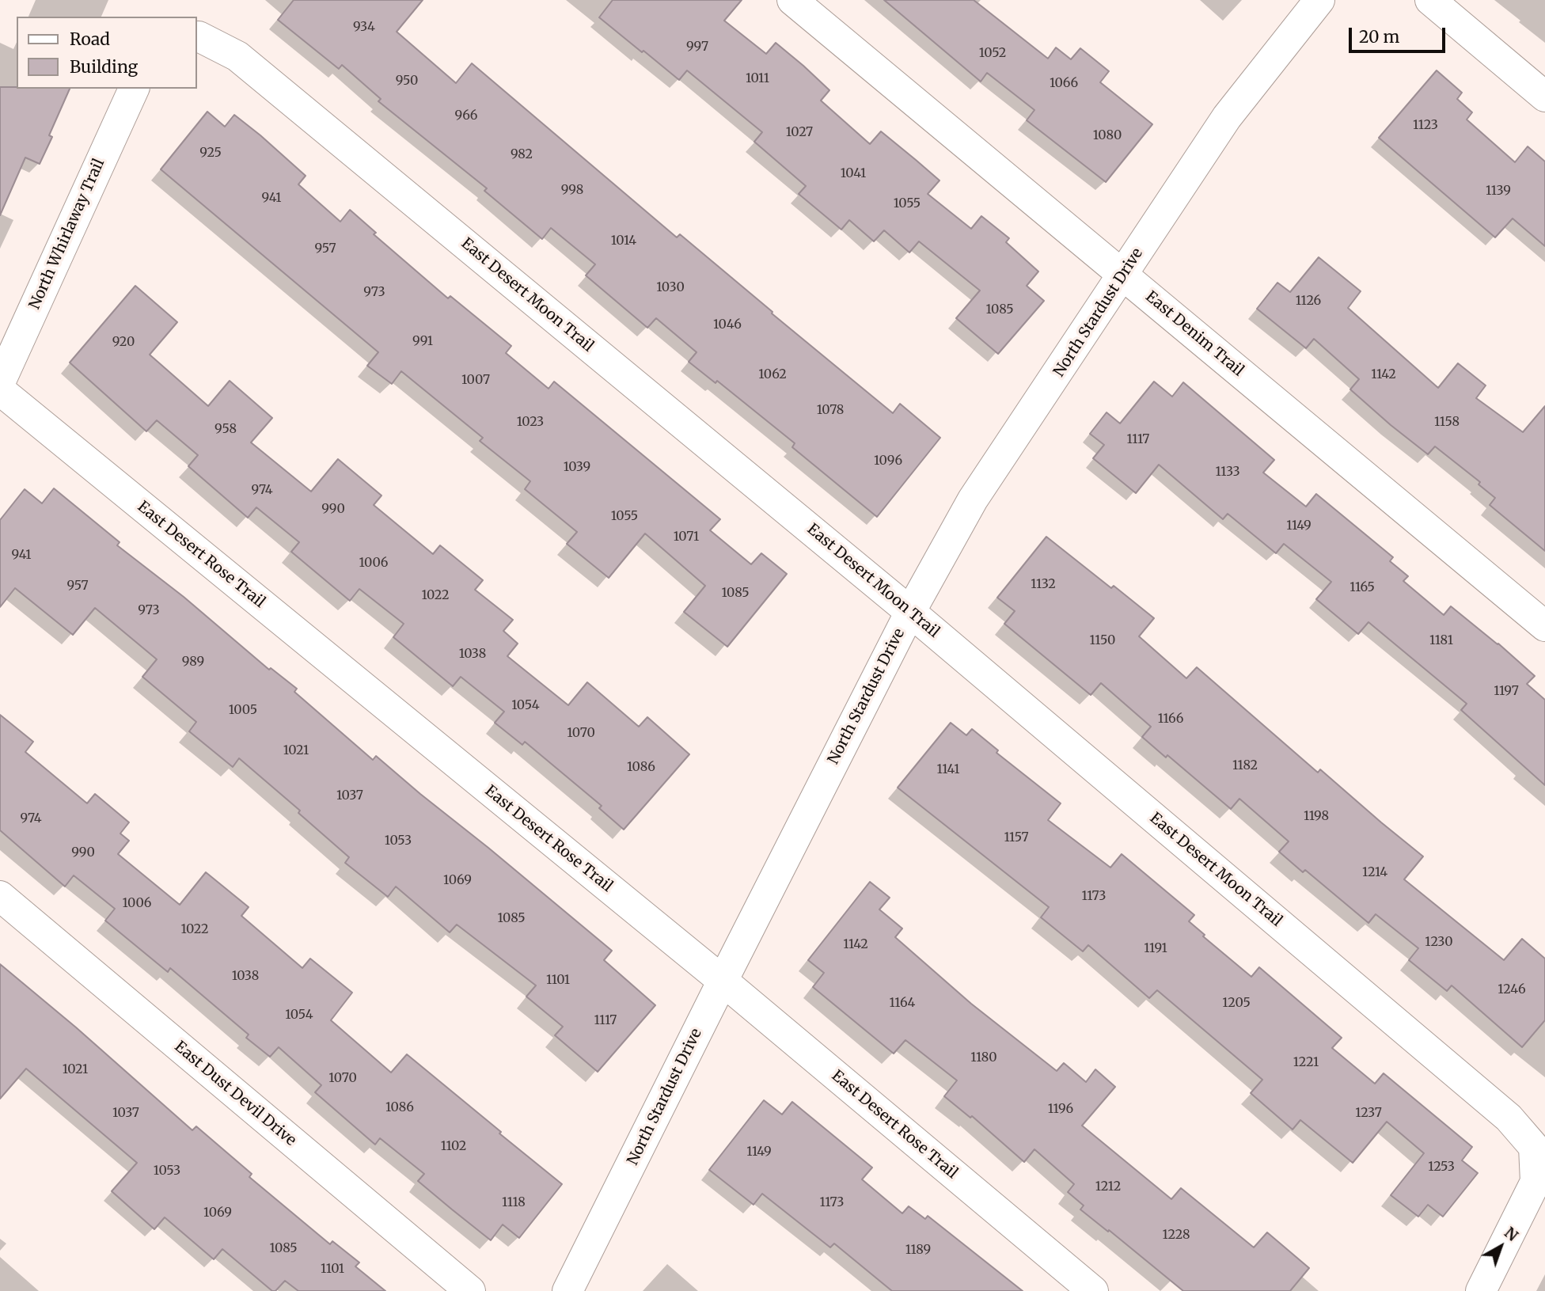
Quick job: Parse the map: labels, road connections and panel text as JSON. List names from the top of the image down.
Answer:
{
  "streets": {
    "street": [
      "North Whirlaway Trail",
      "East Desert Moon Trail",
      "North Stardust Drive",
      "East Denim Trail",
      "East Desert Rose Trail",
      "East Dust Devil Drive"
    ]
  },
  "crossings": [
    ["East Desert Moon Trail", "North Stardust Drive"],
    ["North Stardust Drive", "East Denim Trail"],
    ["North Stardust Drive", "East Desert Rose Trail"]
  ],
  "house_numbers": [
    "934",
    "997",
    "1052",
    "1011",
    "950",
    "1066",
    "966",
    "1123",
    "1027",
    "1080",
    "925",
    "982",
    "1041",
    "998",
    "1139",
    "941",
    "1055",
    "1014",
    "957",
    "1030",
    "973",
    "1126",
    "1085",
    "1046",
    "991",
    "920",
    "1062",
    "1142",
    "1007",
    "1078",
    "1023",
    "1158",
    "958",
    "1117",
    "1096",
    "1039",
    "1133",
    "974",
    "990",
    "1055",
    "1149",
    "1071",
    "941",
    "1006",
    "1132",
    "957",
    "1165",
    "1085",
    "1022",
    "973",
    "1150",
    "1181",
    "1038",
    "989",
    "1197",
    "1054",
    "1005",
    "1166",
    "1070",
    "1021",
    "1182",
    "1086",
    "1141",
    "1037",
    "1198",
    "974",
    "1157",
    "1053",
    "990",
    "1214",
    "1069",
    "1173",
    "1006",
    "1085",
    "1022",
    "1230",
    "1142",
    "1191",
    "1038",
    "1101",
    "1246",
    "1164",
    "1205",
    "1054",
    "1117",
    "1180",
    "1221",
    "1021",
    "1070",
    "1086",
    "1196",
    "1037",
    "1237",
    "1102",
    "1149",
    "1253",
    "1053",
    "1212",
    "1118",
    "1173",
    "1069",
    "1228",
    "1085",
    "1189",
    "1101"
  ],
  "legend": ["Road", "Building"],
  "scale_bar": "20 m",
  "north": "top right"
}
